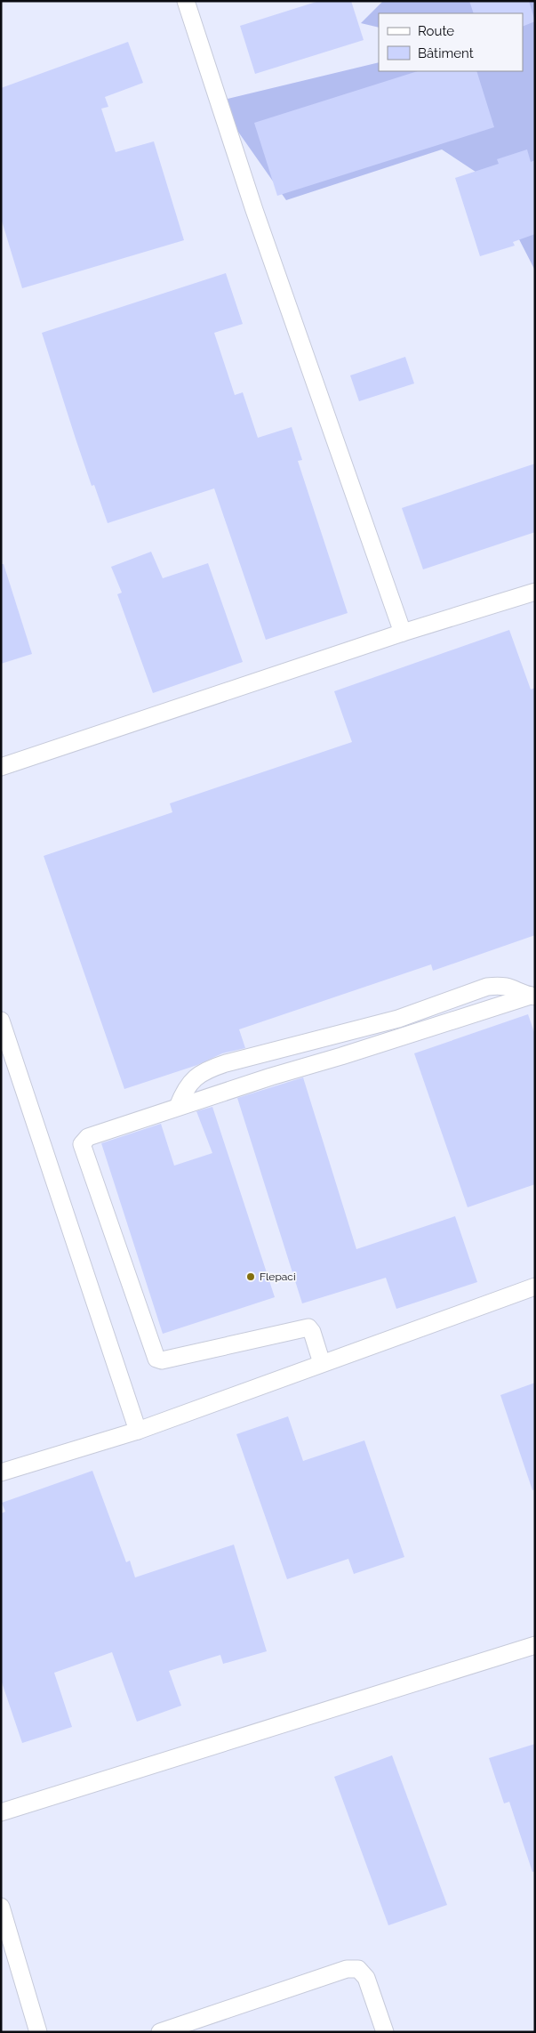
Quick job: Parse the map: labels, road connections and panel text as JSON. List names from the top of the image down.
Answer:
{
  "places": ["Flepaci"],
  "legend": ["Route", "Bâtiment"]
}
